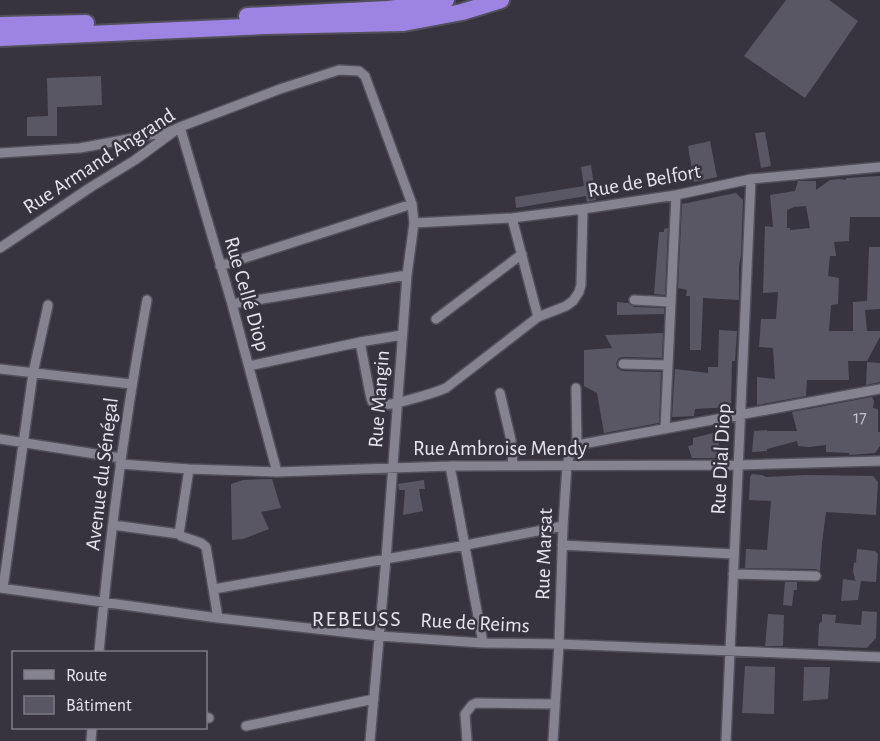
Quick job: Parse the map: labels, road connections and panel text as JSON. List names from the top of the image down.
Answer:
{
  "streets": {
    "street": [
      "Rue Armand Angrand",
      "Rue de Belfort",
      "Rue Cellé Diop",
      "Rue Mangin",
      "Rue Ambroise Mendy",
      "Rue Dial Diop",
      "Avenue du Sénégal",
      "Rue Marsat",
      "Rue de Reims"
    ]
  },
  "crossings": [
    ["Rue Armand Angrand", "Rue Cellé Diop"],
    ["Rue Armand Angrand", "Rue Mangin"],
    ["Rue de Belfort", "Rue Mangin"],
    ["Rue de Belfort", "Rue Dial Diop"],
    ["Rue Cellé Diop", "Rue Ambroise Mendy"],
    ["Rue Mangin", "Rue Ambroise Mendy"],
    ["Rue Mangin", "Rue de Reims"],
    ["Rue Ambroise Mendy", "Rue Dial Diop"],
    ["Rue Ambroise Mendy", "Avenue du Sénégal"],
    ["Rue Ambroise Mendy", "Rue Marsat"],
    ["Rue Dial Diop", "Rue de Reims"],
    ["Avenue du Sénégal", "Rue de Reims"],
    ["Rue Marsat", "Rue de Reims"]
  ],
  "districts": ["REBEUSS"],
  "house_numbers": ["17"],
  "legend": ["Route", "Bâtiment"]
}
